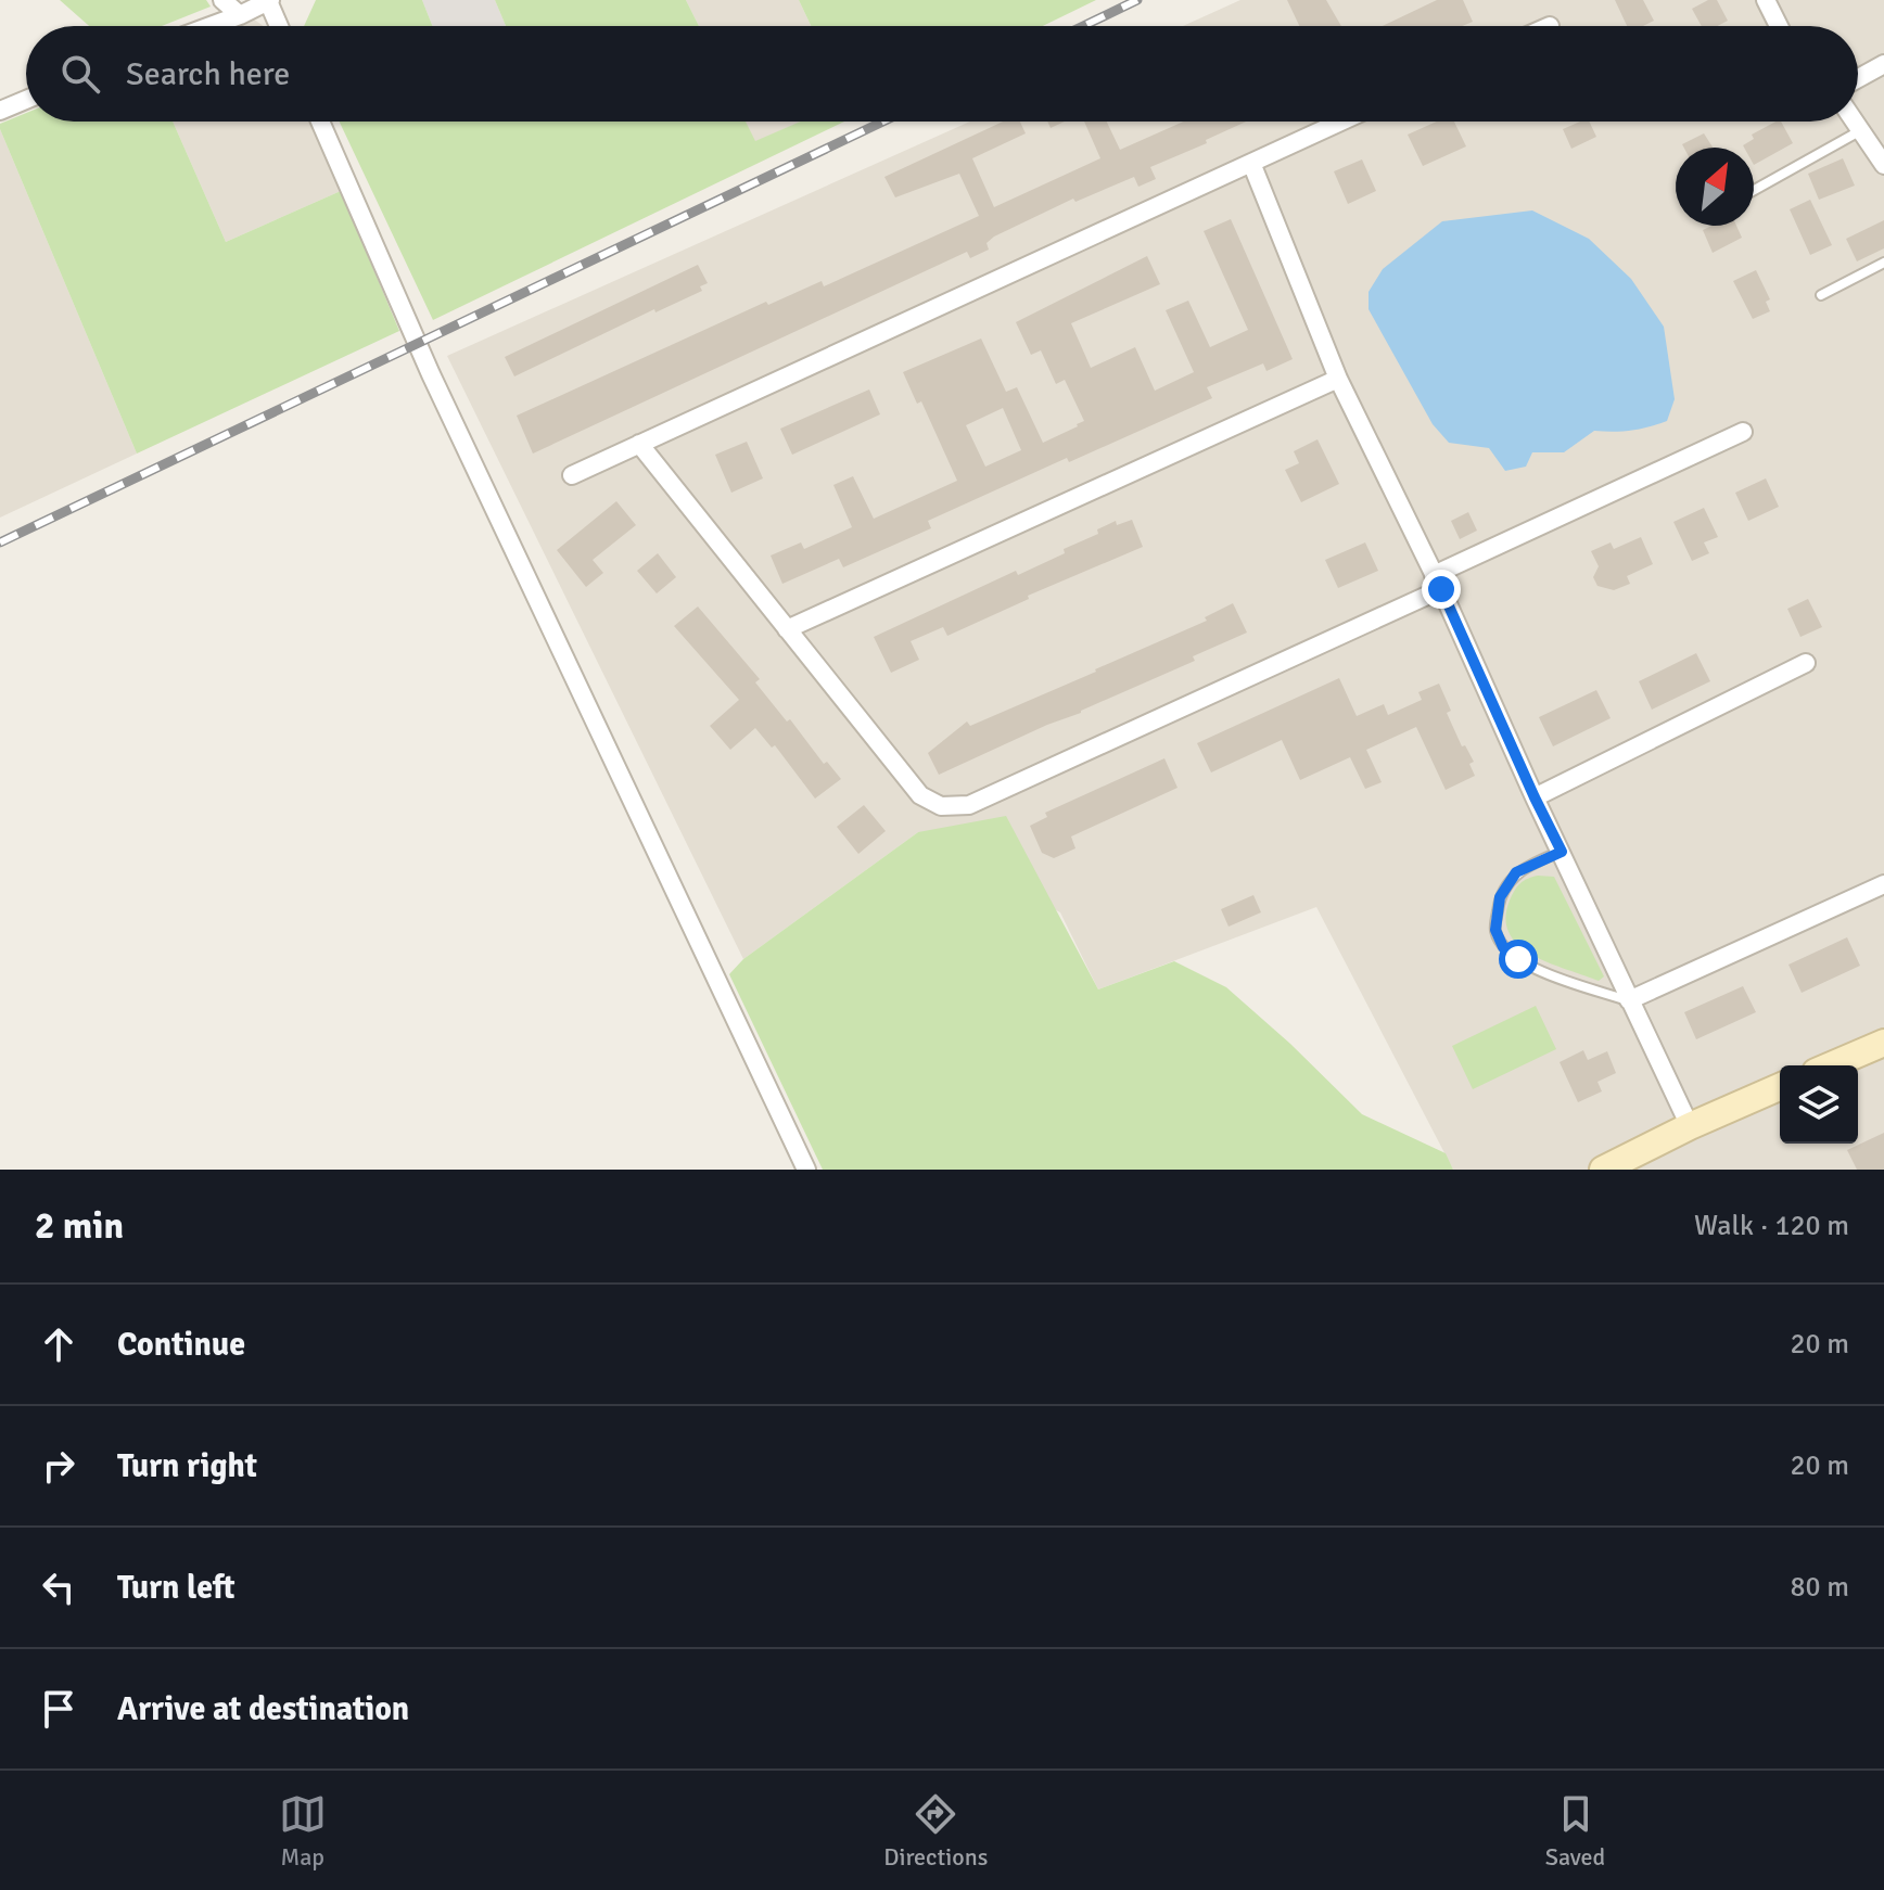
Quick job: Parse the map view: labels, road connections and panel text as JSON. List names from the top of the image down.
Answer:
{
  "north": "top right",
  "page": {
    "search": "Search here",
    "heading": ["2 min", "Walk · 120 m"],
    "list": [
      ["Continue", "20 m"],
      ["Turn right", "20 m"],
      ["Turn left", "80 m"],
      "Arrive at destination"
    ],
    "nav": ["Map", "Directions", "Saved"]
  }
}
